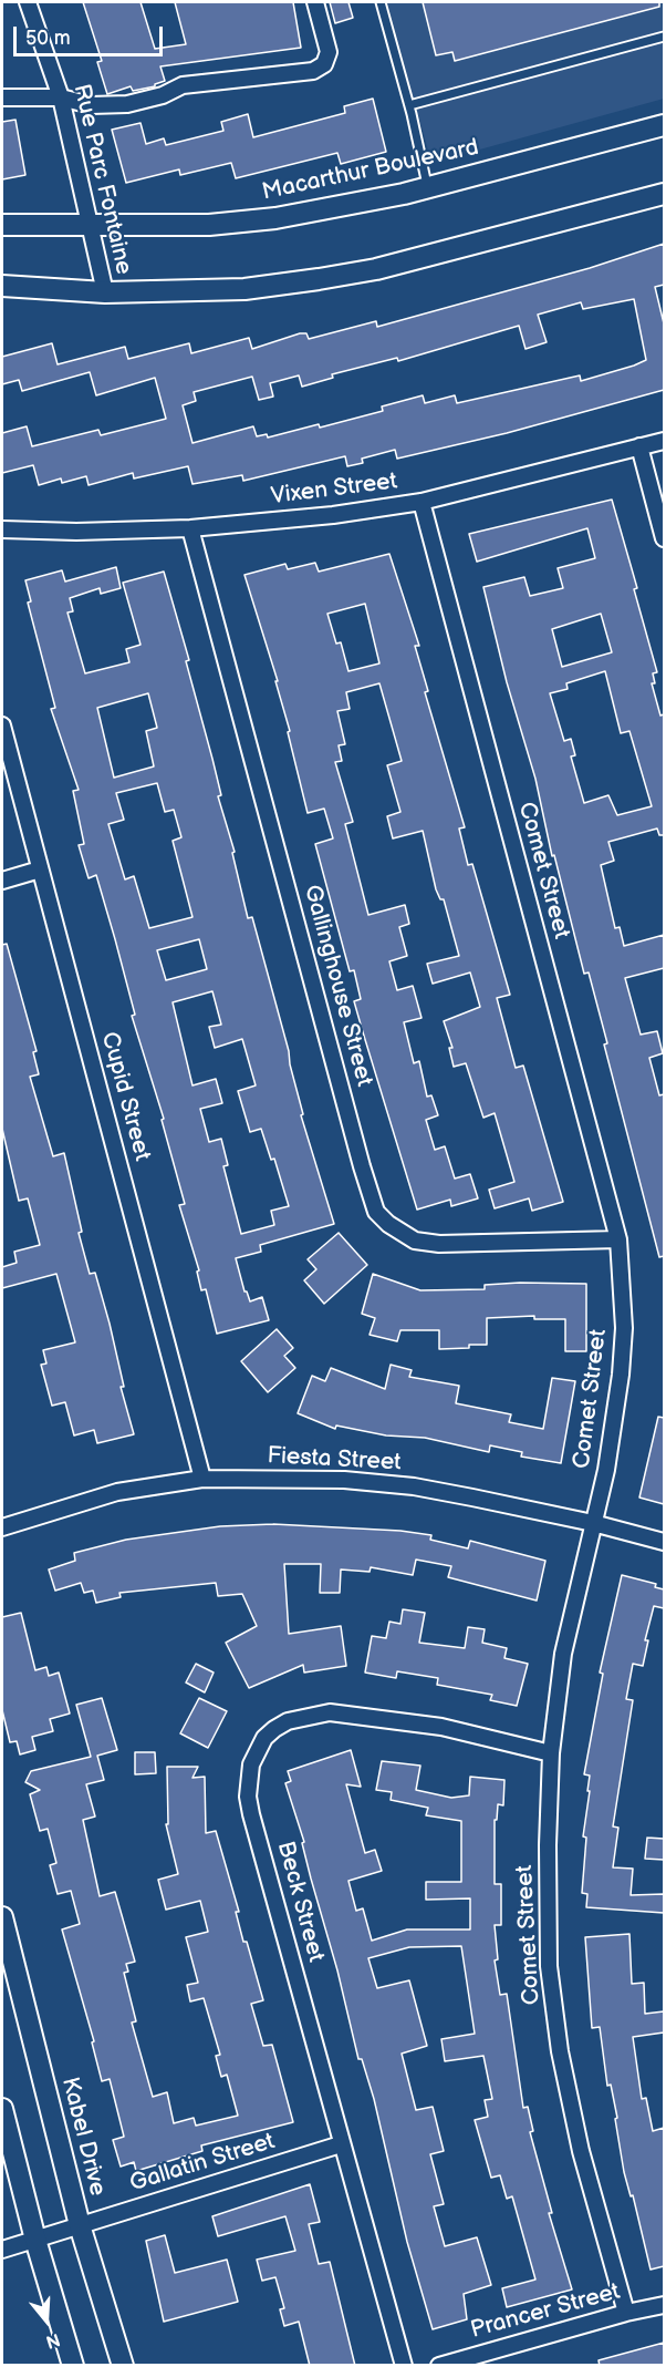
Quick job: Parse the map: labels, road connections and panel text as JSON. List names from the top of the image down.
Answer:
{
  "streets": {
    "street": [
      "Macarthur Boulevard",
      "Rue Parc Fontaine",
      "Vixen Street",
      "Comet Street",
      "Gallinghouse Street",
      "Cupid Street",
      "Fiesta Street",
      "Beck Street",
      "Kabel Drive",
      "Gallatin Street",
      "Prancer Street"
    ]
  },
  "crossings": [
    ["Macarthur Boulevard", "Rue Parc Fontaine"],
    ["Vixen Street", "Comet Street"],
    ["Vixen Street", "Gallinghouse Street"],
    ["Comet Street", "Gallinghouse Street"],
    ["Comet Street", "Fiesta Street"],
    ["Comet Street", "Beck Street"],
    ["Comet Street", "Prancer Street"],
    ["Cupid Street", "Fiesta Street"],
    ["Beck Street", "Gallatin Street"],
    ["Kabel Drive", "Gallatin Street"]
  ],
  "scale_bar": "50 m",
  "north": "bottom"
}
